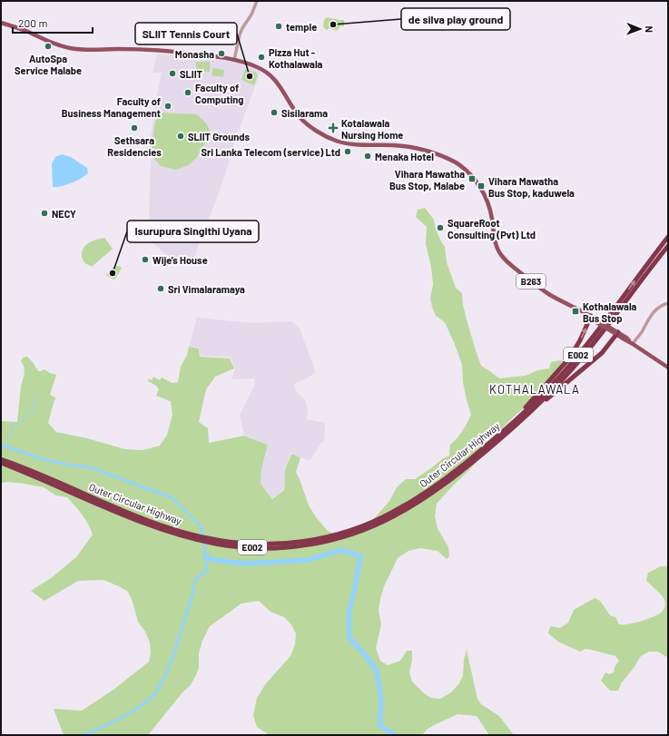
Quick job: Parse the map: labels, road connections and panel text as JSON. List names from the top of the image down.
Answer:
{
  "streets": {
    "highway": ["E002", "Outer Circular Highway"],
    "main road": ["B263"]
  },
  "districts": ["KOTHALAWALA"],
  "places": {
    "other": [
      "de silva play ground",
      "temple",
      "AutoSpa Service Malabe",
      "Monasha",
      "Pizza Hut - Kothalawala",
      "SLIIT",
      "SLIIT Tennis Court",
      "Faculty of Computing",
      "Faculty of Business Management",
      "Sisilarama",
      "Sethsara Residencies",
      "SLIIT Grounds",
      "Sri Lanka Telecom (service) Ltd",
      "Menaka Hotel",
      "NECY",
      "SquareRoot Consulting (Pvt) Ltd",
      "Wije's House",
      "Isurupura Singithi Uyana",
      "Sri Vimalaramaya"
    ],
    "health": ["Kotalawala Nursing Home"],
    "transit": ["Vihara Mawatha Bus Stop, Malabe", "Vihara Mawatha Bus Stop, kaduwela", "Kothalawala Bus Stop"]
  },
  "scale_bar": "200 m",
  "north": "right"
}
